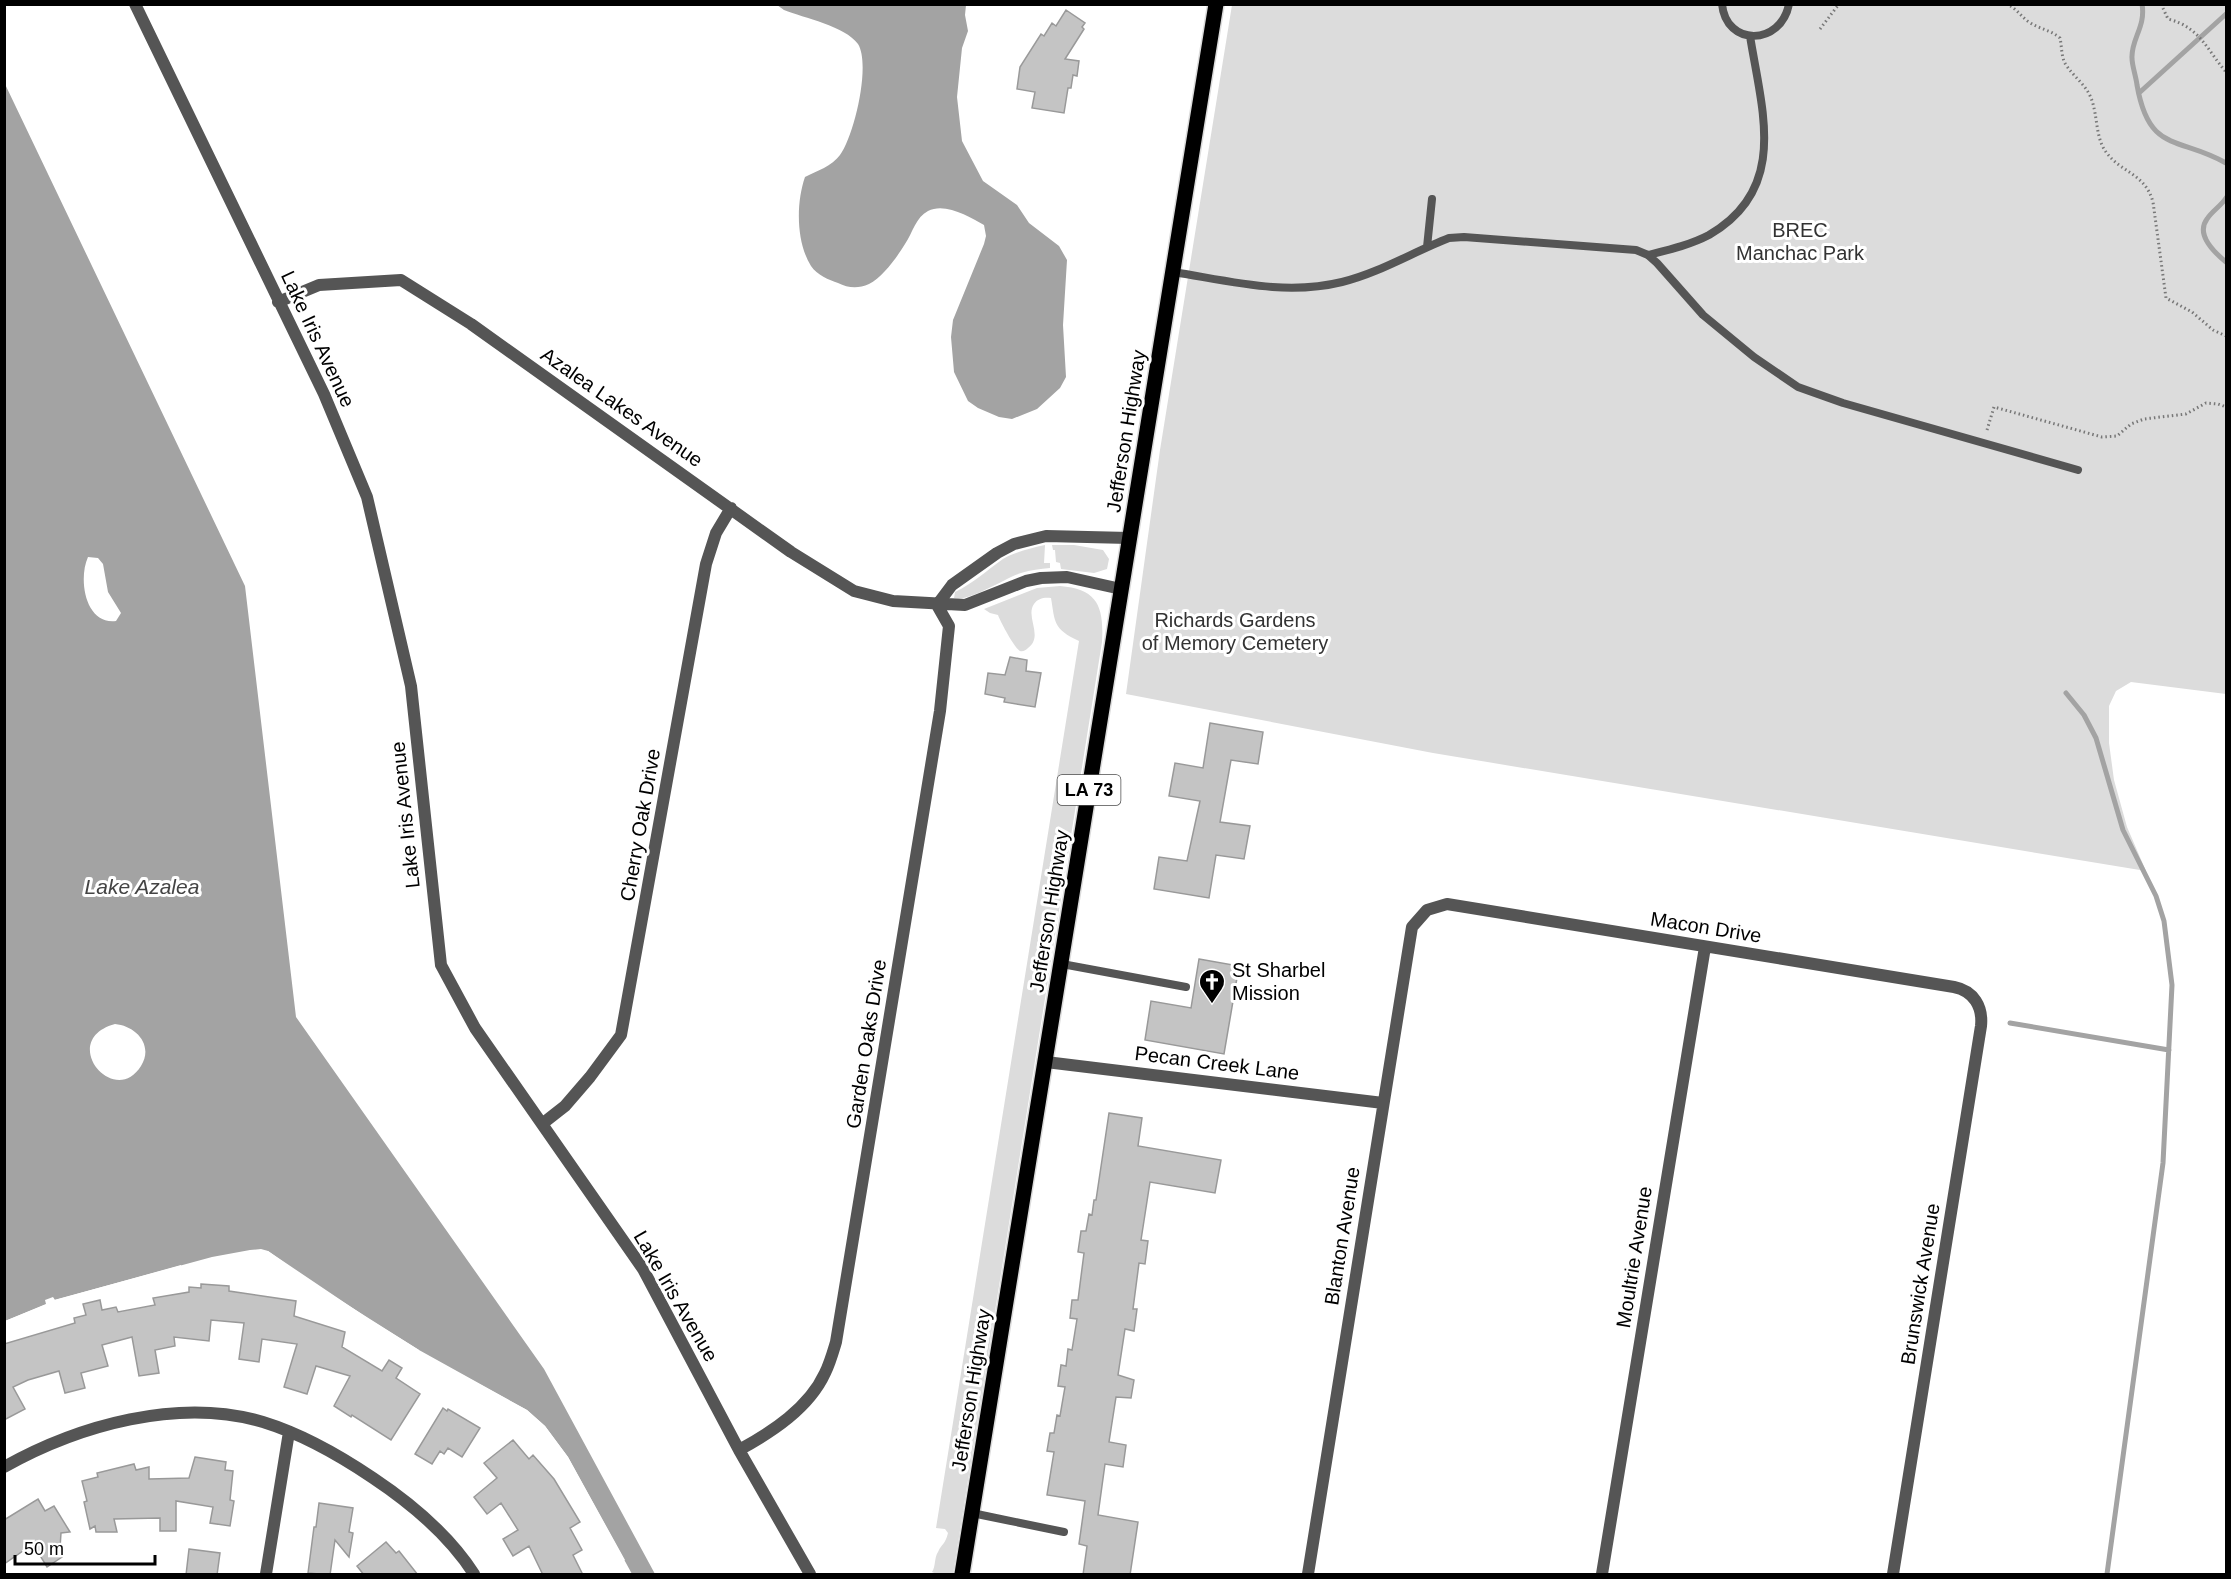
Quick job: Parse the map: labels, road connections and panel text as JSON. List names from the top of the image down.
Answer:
{
  "streets": {
    "main road": ["Jefferson Highway", "LA 73"],
    "street": [
      "Lake Iris Avenue",
      "Azalea Lakes Avenue",
      "Cherry Oak Drive",
      "Macon Drive",
      "Garden Oaks Drive",
      "Pecan Creek Lane",
      "Blanton Avenue",
      "Moultrie Avenue",
      "Brunswick Avenue"
    ]
  },
  "crossings": [
    ["Lake Iris Avenue", "Azalea Lakes Avenue"],
    ["Lake Iris Avenue", "Cherry Oak Drive"],
    ["Lake Iris Avenue", "Garden Oaks Drive"],
    ["Azalea Lakes Avenue", "Jefferson Highway"],
    ["Azalea Lakes Avenue", "Cherry Oak Drive"],
    ["Azalea Lakes Avenue", "Garden Oaks Drive"],
    ["Jefferson Highway", "Pecan Creek Lane"],
    ["Macon Drive", "Blanton Avenue"],
    ["Macon Drive", "Moultrie Avenue"],
    ["Macon Drive", "Brunswick Avenue"],
    ["Pecan Creek Lane", "Blanton Avenue"]
  ],
  "water": ["Lake Azalea"],
  "parks": ["BREC Manchac Park", "Richards Gardens of Memory Cemetery"],
  "places": {
    "church": ["St Sharbel Mission"]
  },
  "scale_bar": "50 m"
}
